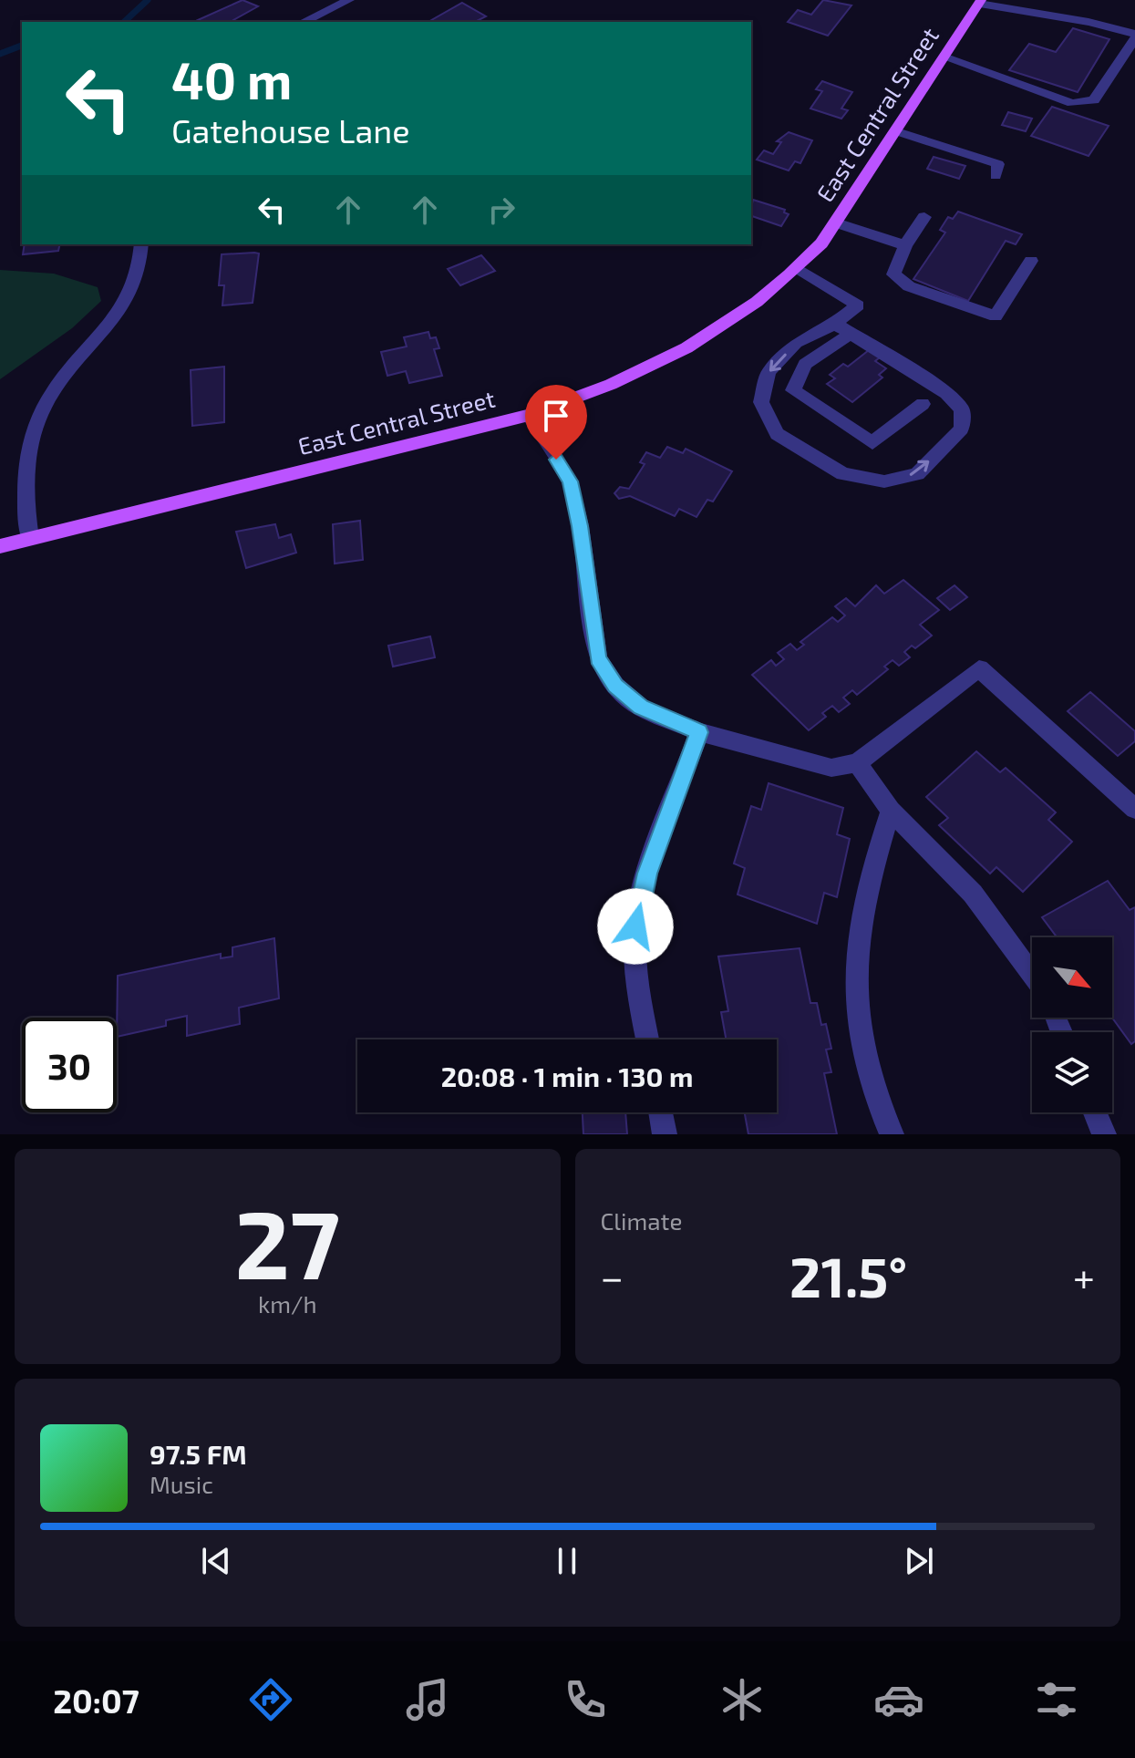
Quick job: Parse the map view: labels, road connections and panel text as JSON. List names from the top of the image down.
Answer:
{
  "streets": {
    "main road": ["East Central Street"]
  },
  "north": "bottom right",
  "page": {
    "turn": ["40 m", "Gatehouse Lane"],
    "limit": "30",
    "trip": "20:08 · 1 min · 130 m",
    "tile": [
      ["27", "km/h"],
      "Climate"
    ],
    "heat": ["−", "21.5°", "+"],
    "song": ["97.5 FM", "Music"],
    "tabs": "20:07"
  }
}
